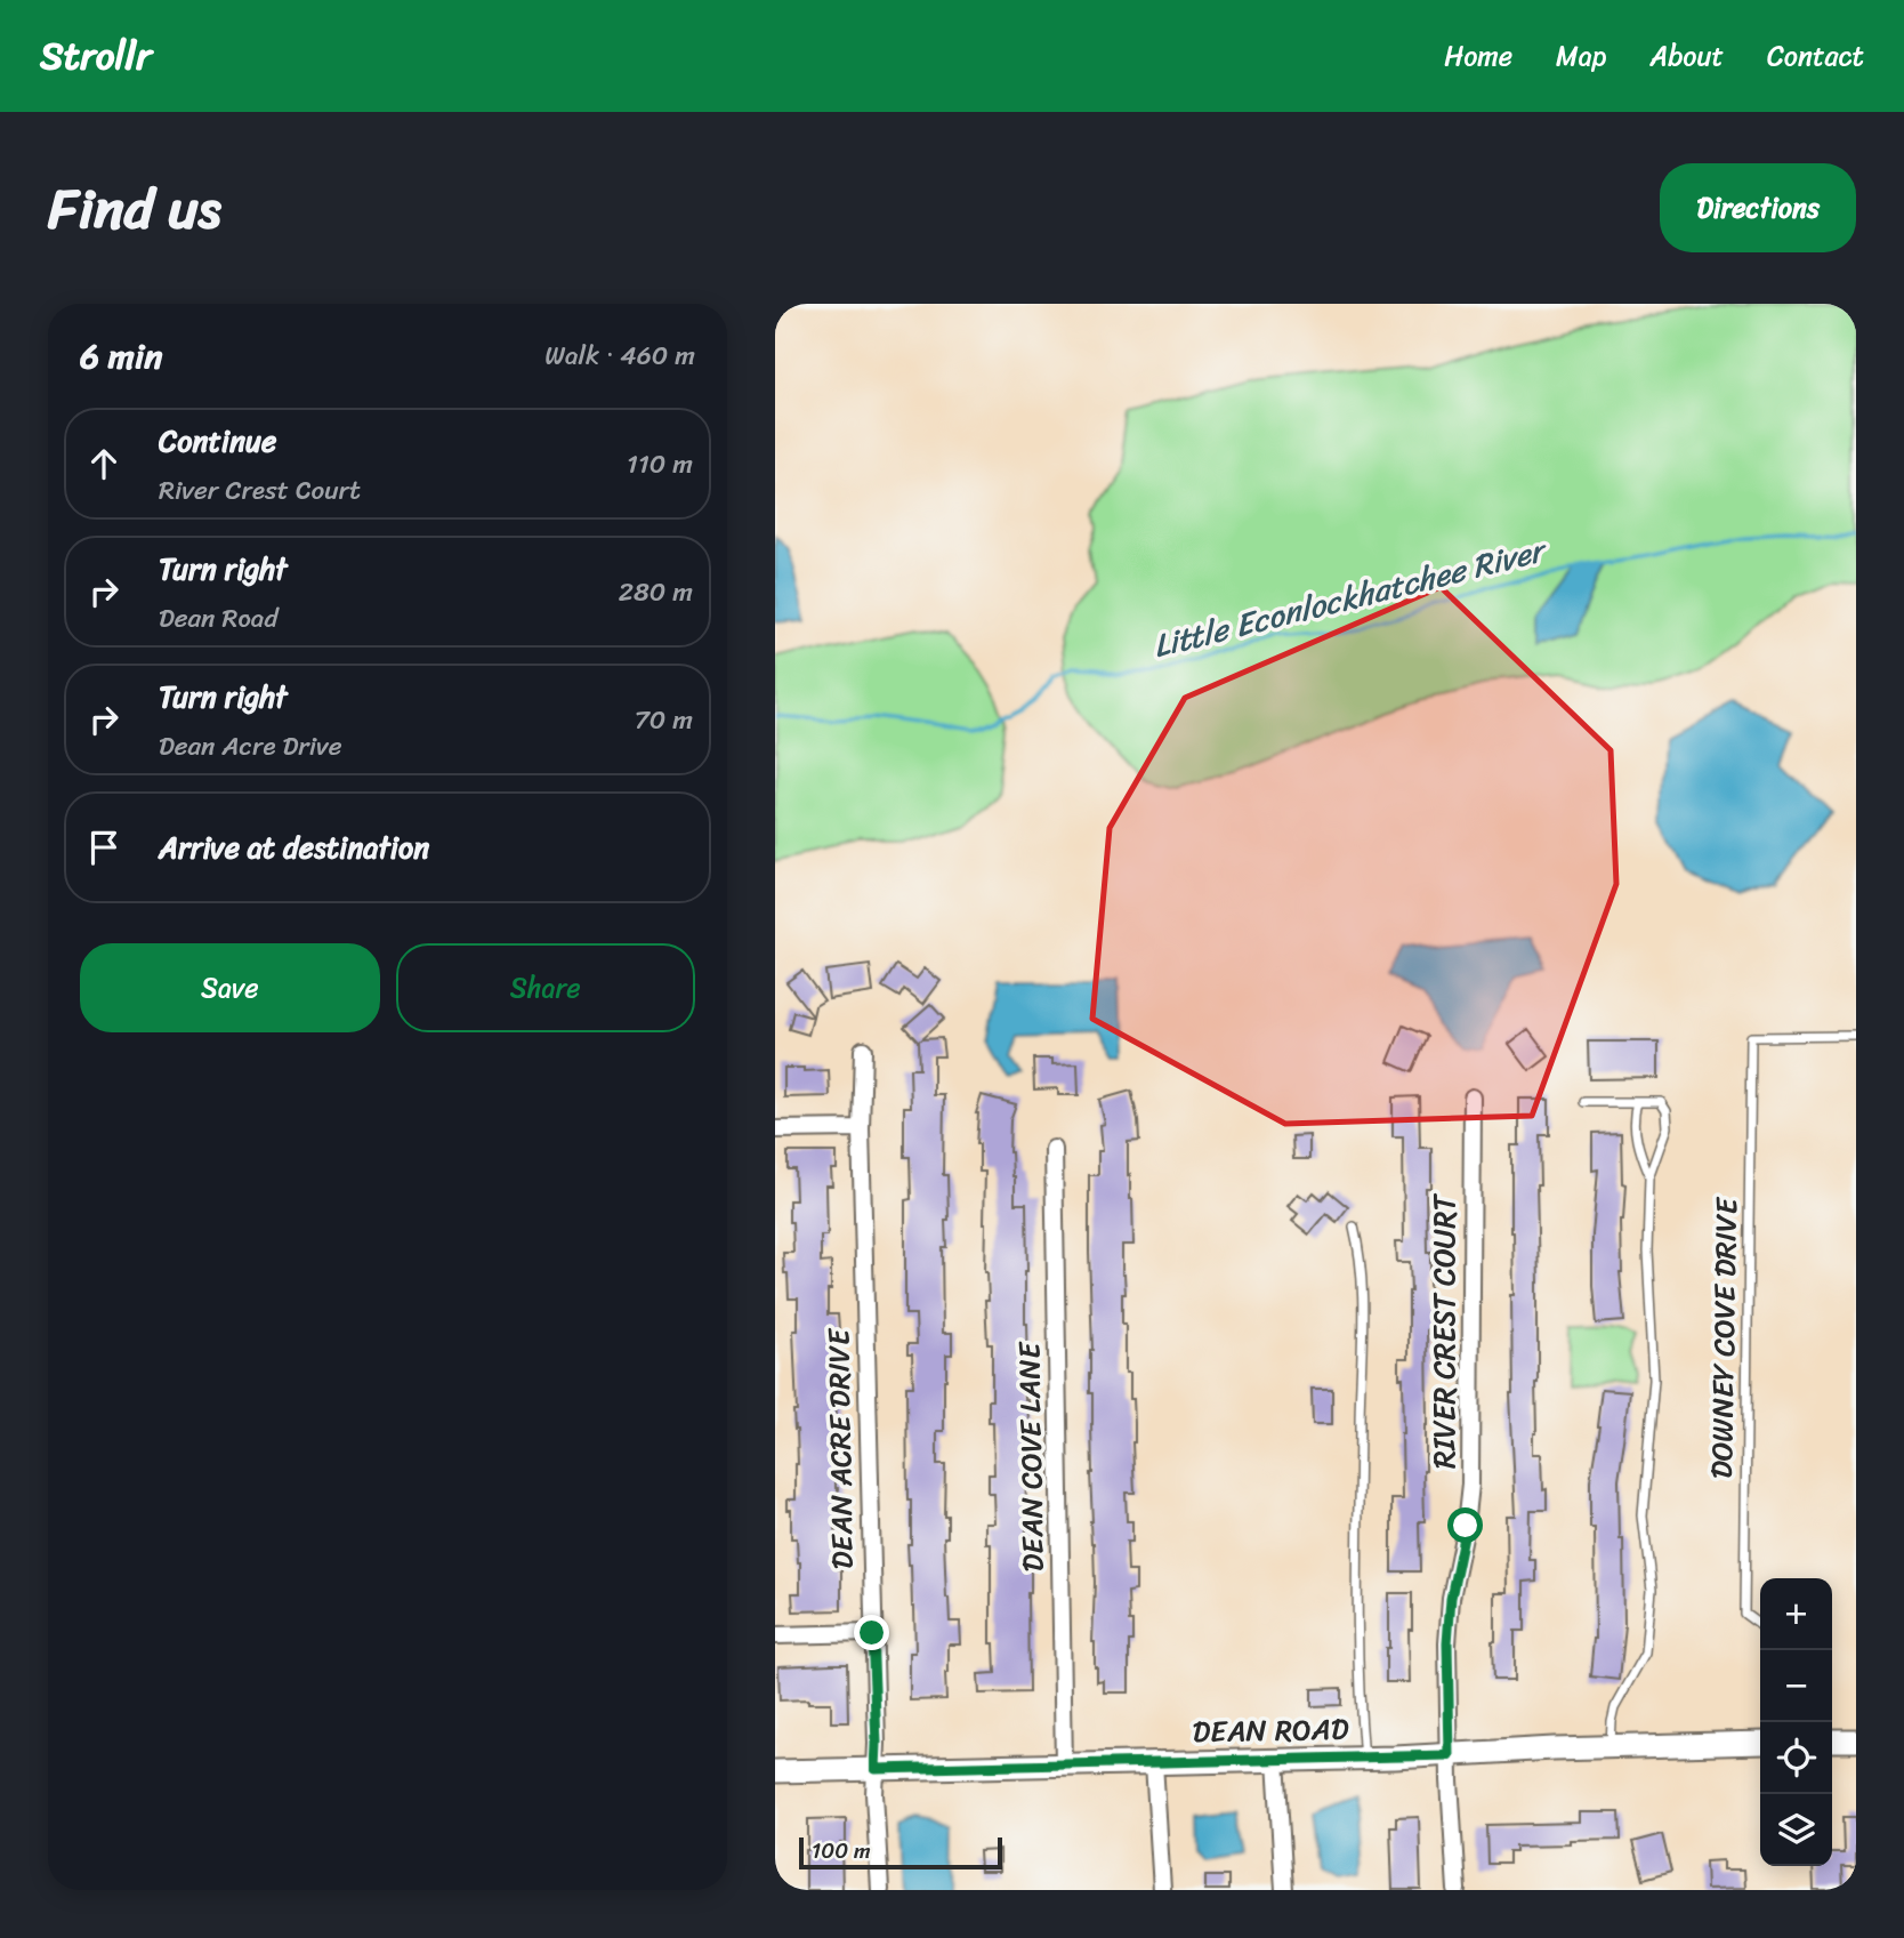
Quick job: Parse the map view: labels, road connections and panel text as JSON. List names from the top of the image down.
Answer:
{
  "streets": {
    "main road": ["DEAN ROAD"],
    "street": ["RIVER CREST COURT", "DEAN ACRE DRIVE", "DEAN COVE LANE"],
    "lane": ["DOWNEY COVE DRIVE"]
  },
  "crossings": [
    ["RIVER CREST COURT", "DEAN ROAD"],
    ["DEAN ACRE DRIVE", "DEAN ROAD"],
    ["DEAN COVE LANE", "DEAN ROAD"]
  ],
  "water": ["Little Econlockhatchee River"],
  "scale_bar": "100 m",
  "page": {
    "header": "Strollr",
    "nav": [
      "Home",
      "Map",
      "About",
      "Contact"
    ],
    "title": "Find us",
    "buttons": [
      "Directions",
      ["Save", "Share"]
    ],
    "heading": ["6 min", "Walk · 460 m"],
    "list": [
      ["Continue", "River Crest Court", "110 m"],
      ["Turn right", "Dean Road", "280 m"],
      ["Turn right", "Dean Acre Drive", "70 m"],
      "Arrive at destination"
    ],
    "map_buttons": ["+", "−"],
    "scale": "100 m"
  }
}
